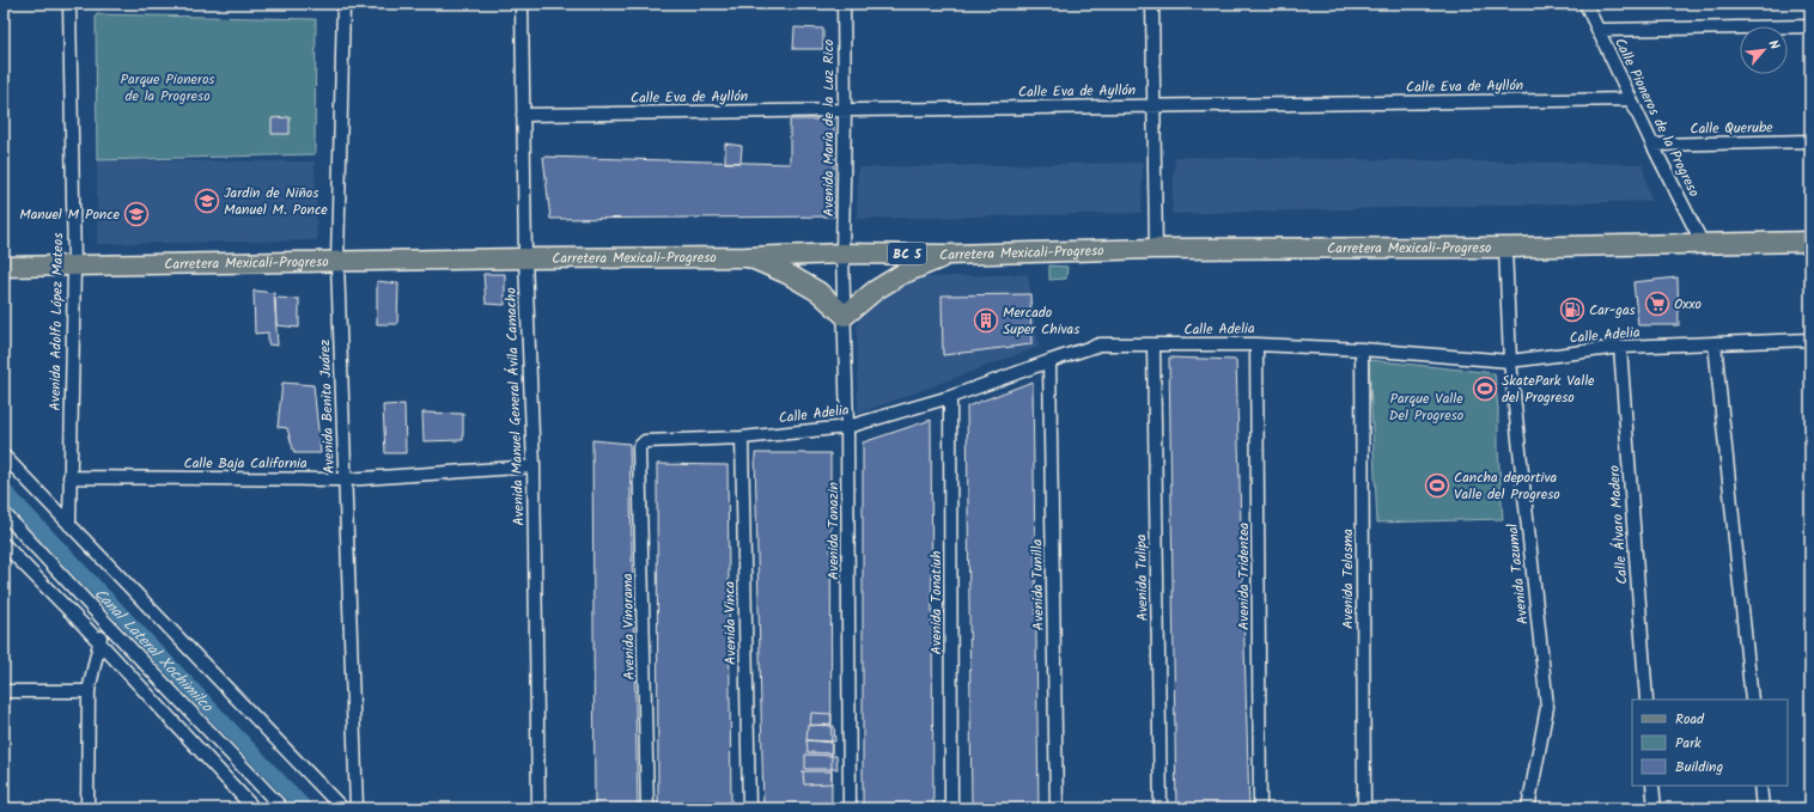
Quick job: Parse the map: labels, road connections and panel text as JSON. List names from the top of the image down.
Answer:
{
  "streets": {
    "main road": ["Carretera Mexicali-Progreso", "BC 5"],
    "street": [
      "Calle Eva de Ayllón",
      "Calle Pioneros de la Progreso",
      "Avenida María de la Luz Rico",
      "Calle Querube",
      "Avenida Adolfo López Mateos",
      "Calle Adelia",
      "Avenida Benito Juárez",
      "Avenida Manuel General Ávila Camacho",
      "Calle Baja California",
      "Calle Álvaro Madero",
      "Avenida Tonazin",
      "Avenida Tazumal",
      "Avenida Tridentea",
      "Avenida Tulipa",
      "Avenida Telosma",
      "Avenida Tunilla",
      "Avenida Tonatiuh",
      "Avenida Vinca",
      "Avenida Vinorama"
    ]
  },
  "crossings": [
    ["Calle Eva de Ayllón", "Calle Pioneros de la Progreso"],
    ["Calle Eva de Ayllón", "Avenida María de la Luz Rico"],
    ["Calle Eva de Ayllón", "Avenida Manuel General Ávila Camacho"],
    ["Calle Pioneros de la Progreso", "Calle Querube"],
    ["Calle Pioneros de la Progreso", "Carretera Mexicali-Progreso"],
    ["Avenida María de la Luz Rico", "Carretera Mexicali-Progreso"],
    ["Avenida María de la Luz Rico", "Avenida Tonazin"],
    ["Carretera Mexicali-Progreso", "Avenida Adolfo López Mateos"],
    ["Carretera Mexicali-Progreso", "Avenida Benito Juárez"],
    ["Carretera Mexicali-Progreso", "Avenida Manuel General Ávila Camacho"],
    ["Carretera Mexicali-Progreso", "Avenida Tonazin"],
    ["Carretera Mexicali-Progreso", "Avenida Tazumal"],
    ["Avenida Adolfo López Mateos", "Calle Baja California"],
    ["Calle Adelia", "Calle Álvaro Madero"],
    ["Calle Adelia", "Avenida Tonazin"],
    ["Calle Adelia", "Avenida Tazumal"],
    ["Calle Adelia", "Avenida Tridentea"],
    ["Calle Adelia", "Avenida Tulipa"],
    ["Calle Adelia", "Avenida Telosma"],
    ["Calle Adelia", "Avenida Tunilla"],
    ["Calle Adelia", "Avenida Tonatiuh"],
    ["Calle Adelia", "Avenida Vinca"],
    ["Calle Adelia", "Avenida Vinorama"],
    ["Avenida Benito Juárez", "Calle Baja California"],
    ["Avenida Manuel General Ávila Camacho", "Calle Baja California"]
  ],
  "water": ["Canal Lateral Xochimilco"],
  "parks": ["Parque Pioneros de la Progreso", "Parque Valle Del Progreso"],
  "places": {
    "school or university": ["Jardin de Niños Manuel M. Ponce", "Manuel M Ponce"],
    "supermarket": ["Oxxo"],
    "fuel station": ["Car-gas"],
    "building": ["Mercado Super Chivas"],
    "sports": ["SkatePark Valle del Progreso", "Cancha deportiva Valle del Progreso"]
  },
  "legend": ["Road", "Park", "Building"],
  "north": "top right"
}
